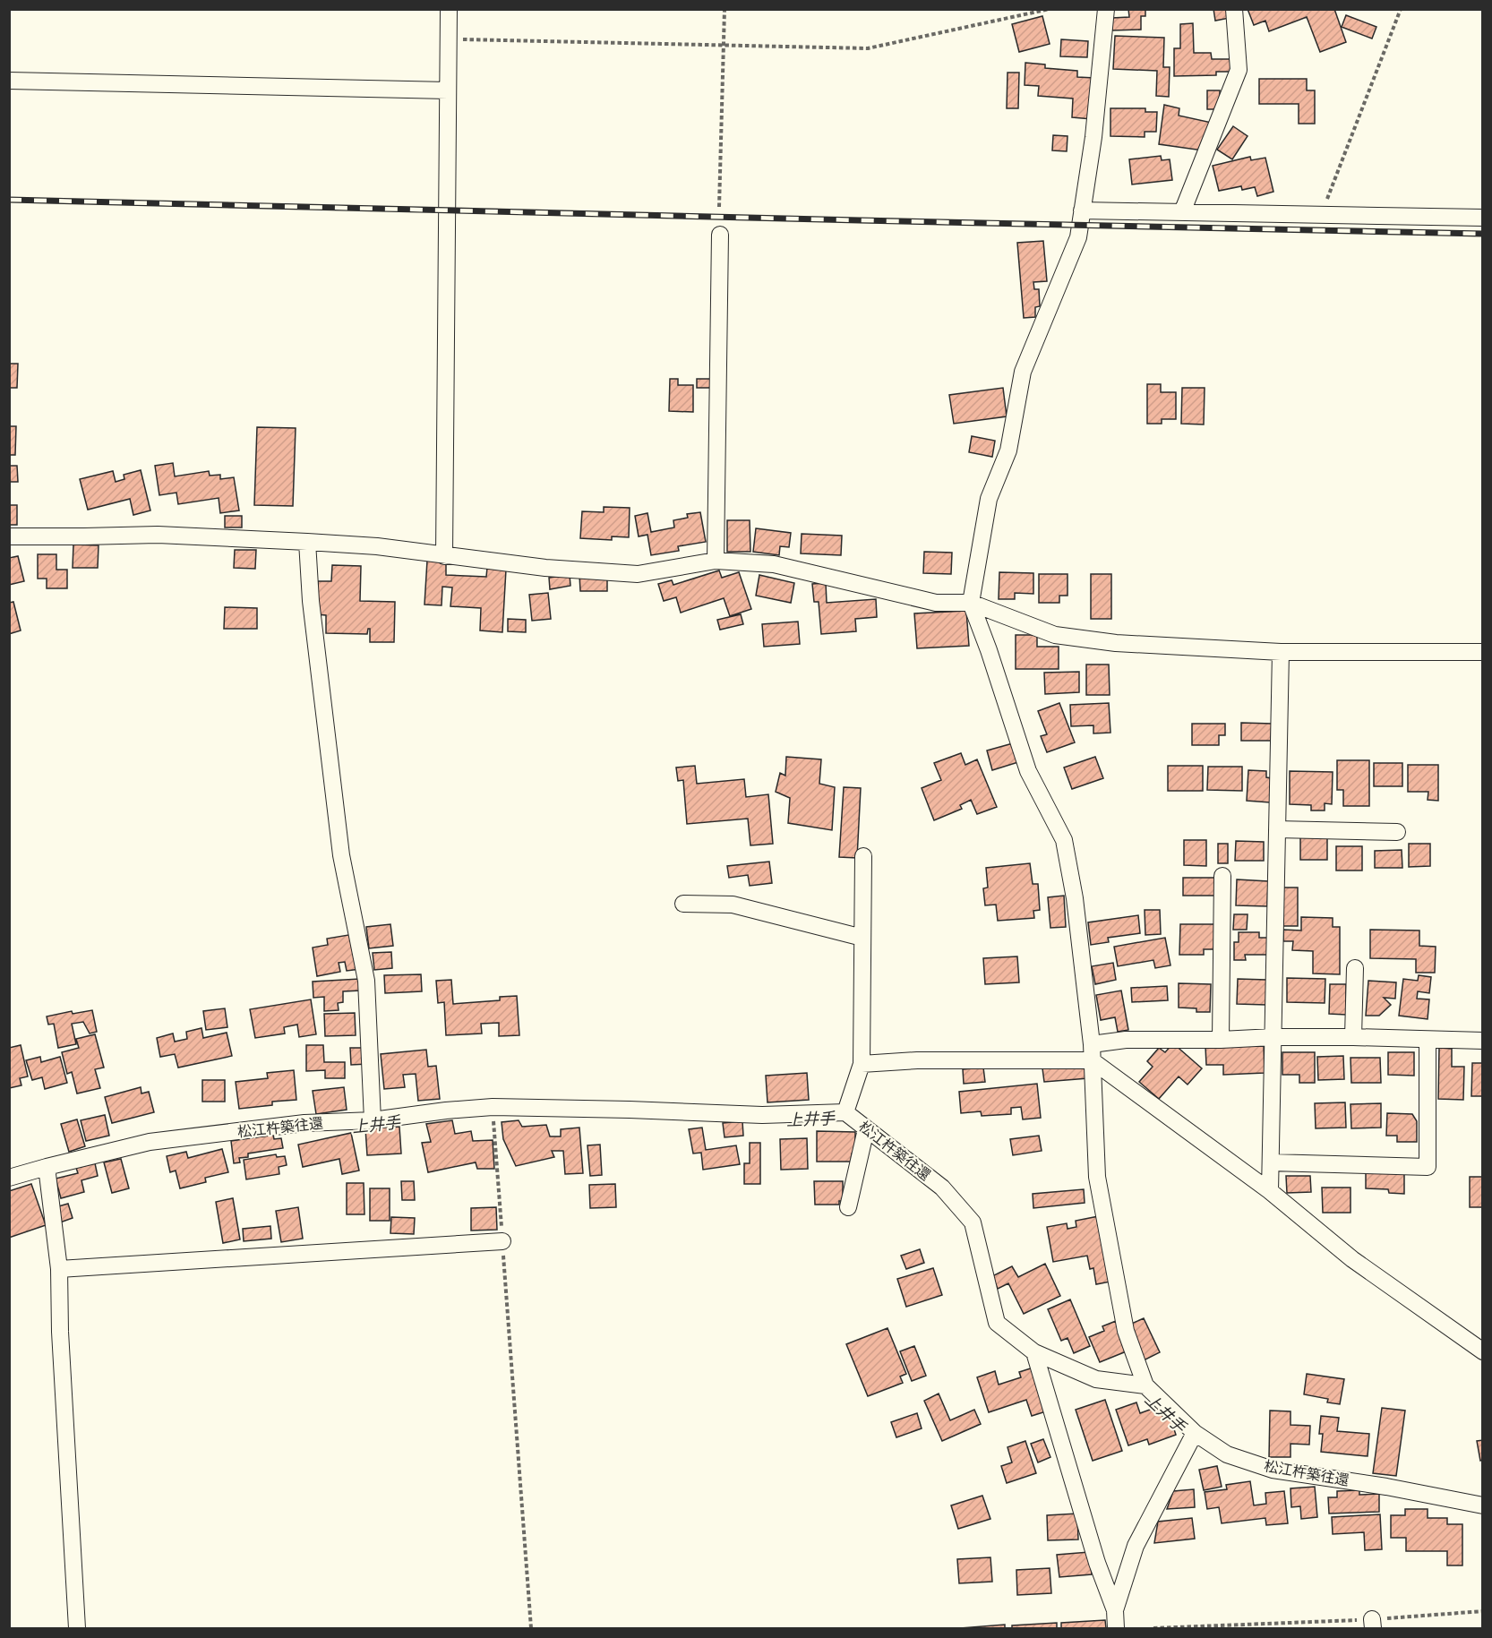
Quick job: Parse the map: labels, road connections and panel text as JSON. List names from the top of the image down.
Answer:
{
  "streets": {
    "street": ["松江杵築往還"]
  },
  "water": ["上井手"]
}
